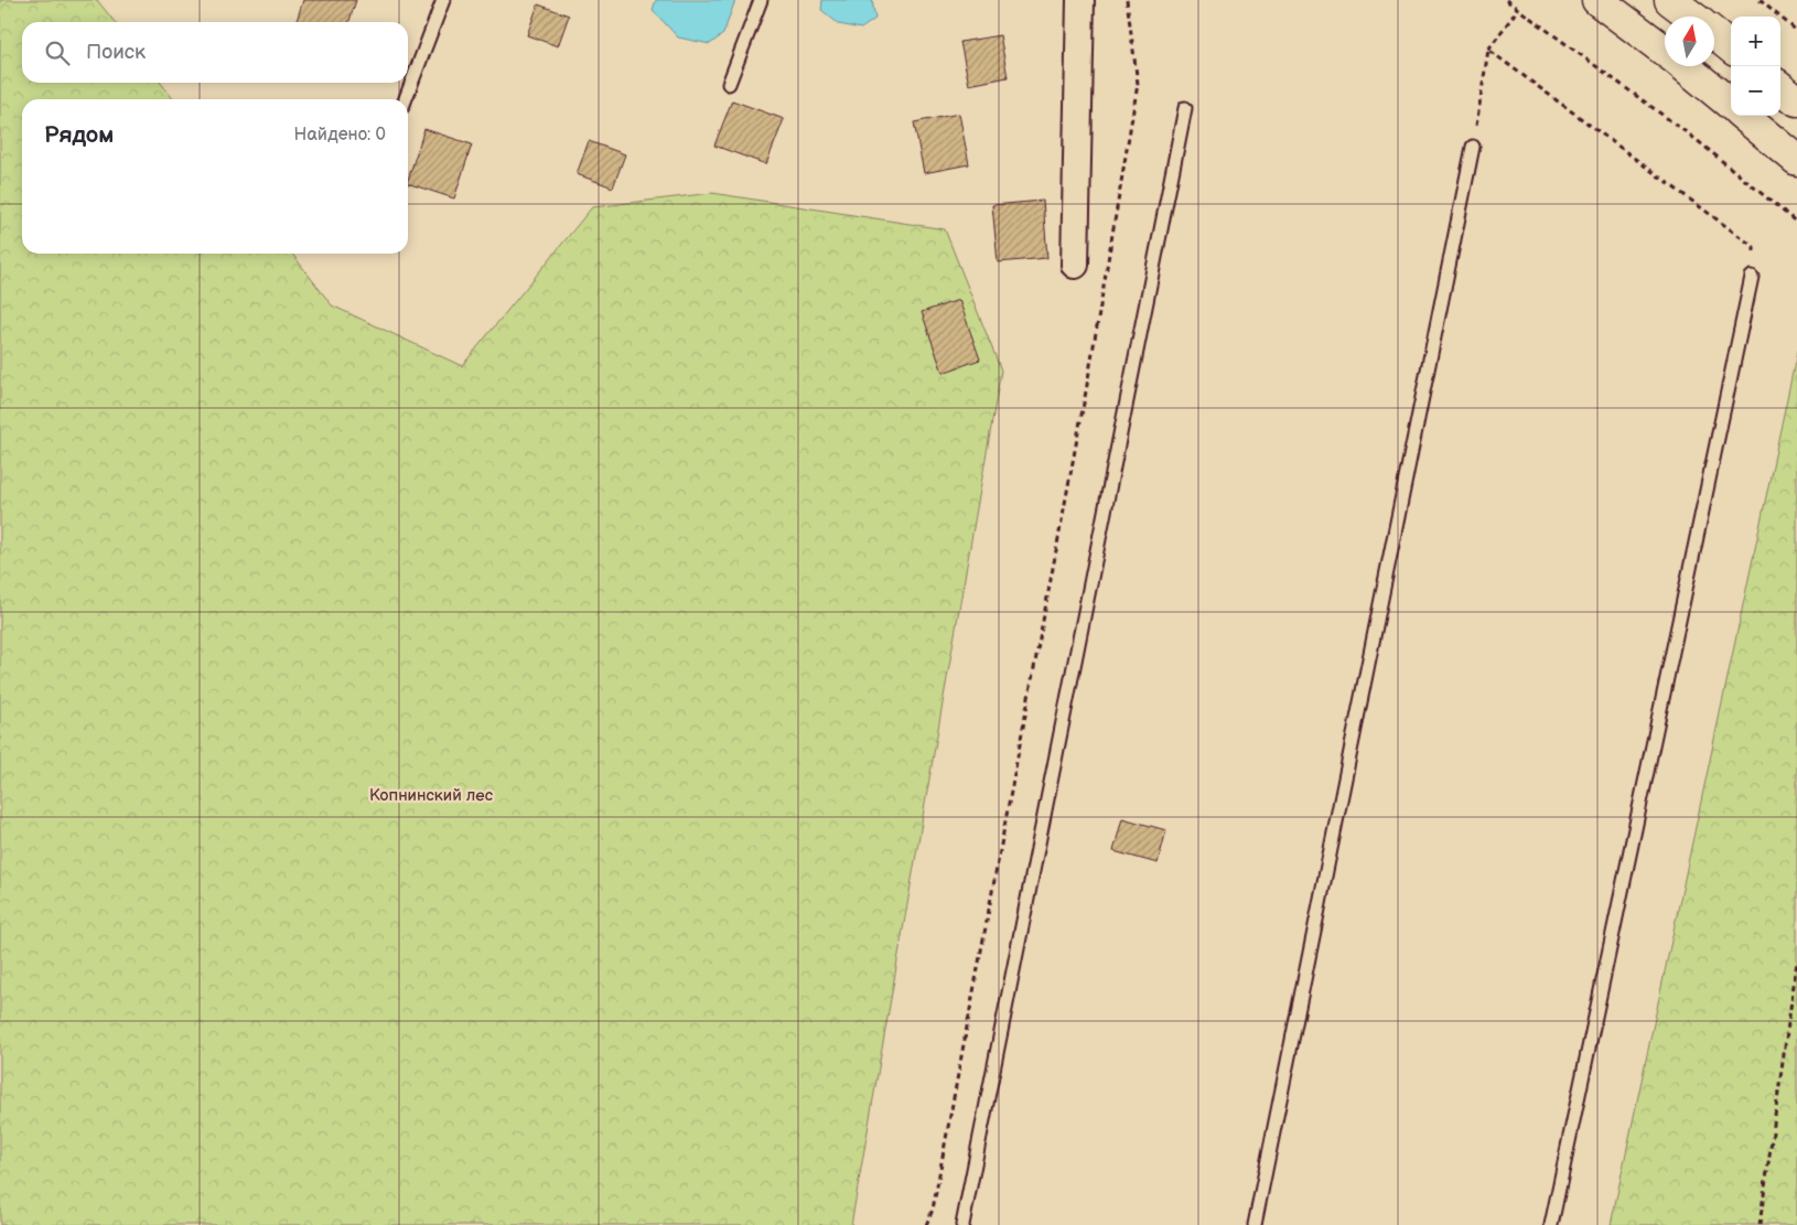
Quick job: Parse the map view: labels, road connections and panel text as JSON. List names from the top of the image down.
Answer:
{
  "parks": ["Копнинский лес"],
  "north": "top",
  "page": {
    "map_buttons": ["+", "−"],
    "search": "Поиск",
    "heading": ["Рядом", "Найдено: 0"]
  }
}
